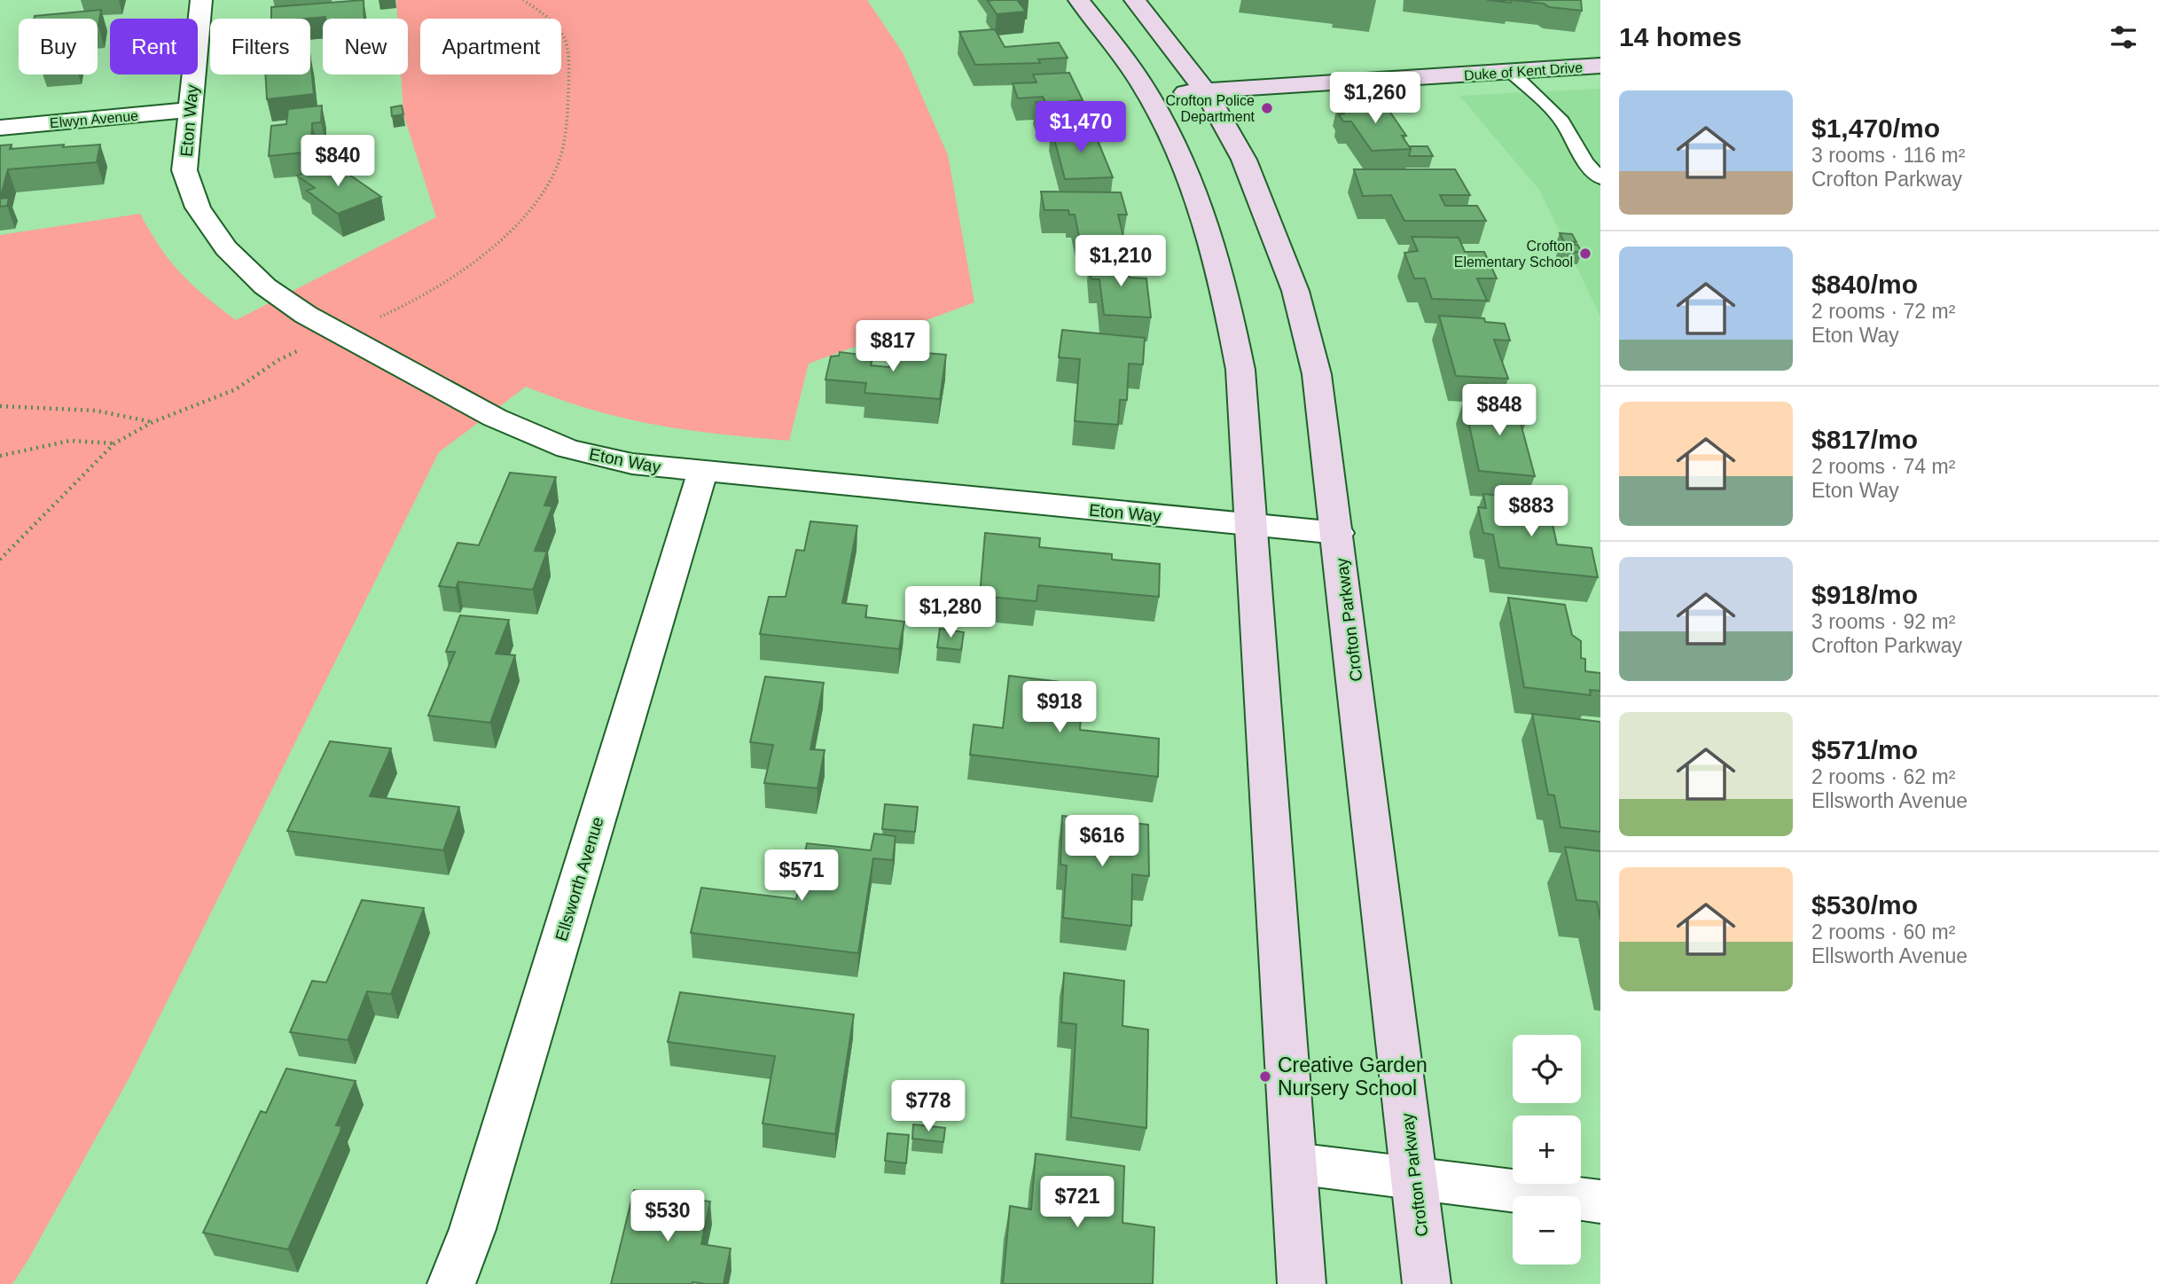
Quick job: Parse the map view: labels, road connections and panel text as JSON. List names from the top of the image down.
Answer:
{
  "streets": {
    "street": [
      "Duke of Kent Drive",
      "Elwyn Avenue",
      "Eton Way",
      "Crofton Parkway",
      "Ellsworth Avenue"
    ]
  },
  "crossings": [
    ["Duke of Kent Drive", "Crofton Parkway"],
    ["Elwyn Avenue", "Eton Way"],
    ["Eton Way", "Crofton Parkway"],
    ["Eton Way", "Ellsworth Avenue"]
  ],
  "places": ["Crofton Police Department", "Crofton Elementary School", "Creative Garden Nursery School"],
  "page": {
    "heading": "14 homes",
    "chip": [
      "Buy",
      "Rent",
      "Filters",
      "New",
      "Apartment"
    ],
    "price": [
      "$1,260",
      "$1,470",
      "$840",
      "$1,210",
      "$817",
      "$848",
      "$883",
      "$1,280",
      "$918",
      "$616",
      "$571",
      "$778",
      "$721",
      "$530"
    ],
    "list": [
      {
        "name": "$1,470/mo",
        "note": "3 rooms · 116 m² · Crofton Parkway"
      },
      {
        "name": "$840/mo",
        "note": "2 rooms · 72 m² · Eton Way"
      },
      {
        "name": "$817/mo",
        "note": "2 rooms · 74 m² · Eton Way"
      },
      {
        "name": "$918/mo",
        "note": "3 rooms · 92 m² · Crofton Parkway"
      },
      {
        "name": "$571/mo",
        "note": "2 rooms · 62 m² · Ellsworth Avenue"
      },
      {
        "name": "$530/mo",
        "note": "2 rooms · 60 m² · Ellsworth Avenue"
      }
    ],
    "map_buttons": ["+", "−"]
  }
}
